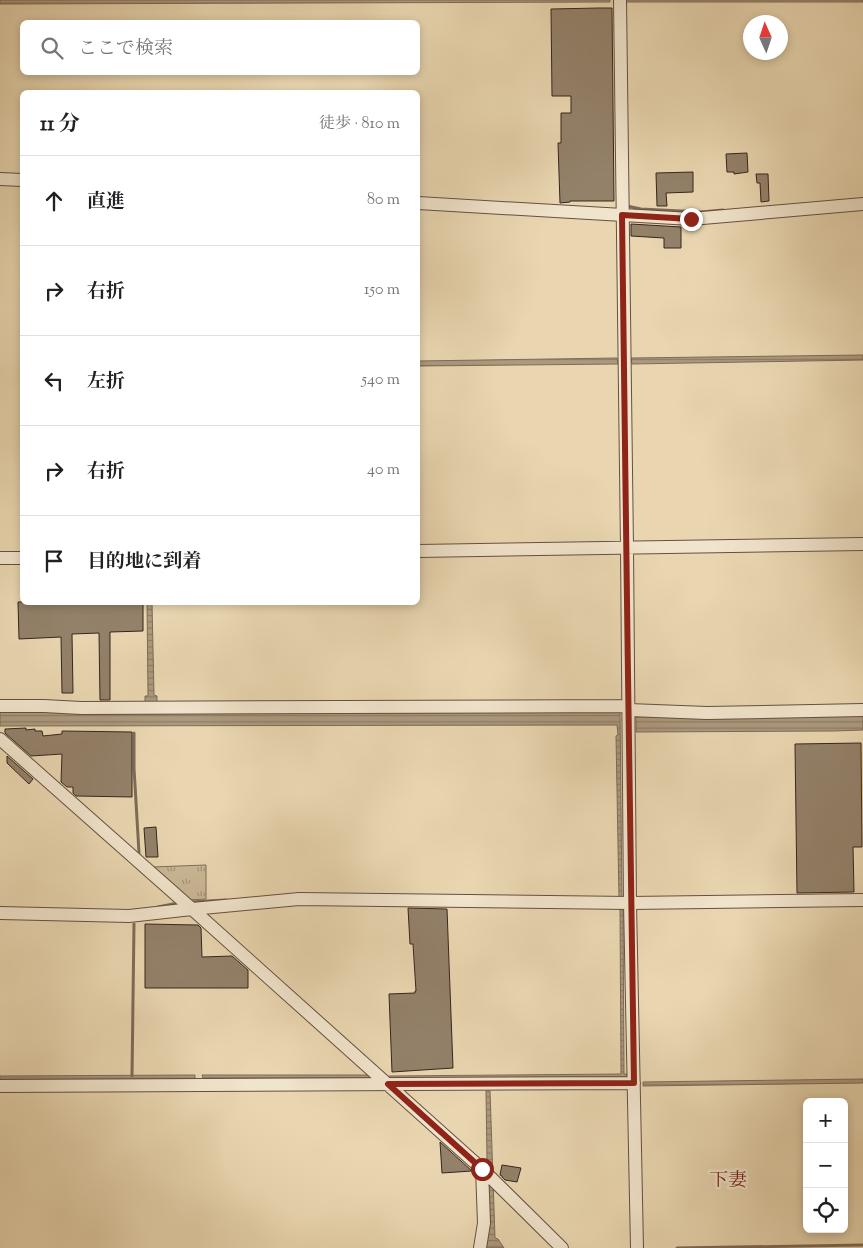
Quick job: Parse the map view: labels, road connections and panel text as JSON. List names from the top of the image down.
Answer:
{
  "districts": ["下妻"],
  "north": "top",
  "page": {
    "search": "ここで検索",
    "heading": ["11 分", "徒歩 · 810 m"],
    "list": [
      ["直進", "80 m"],
      ["右折", "150 m"],
      ["左折", "540 m"],
      ["右折", "40 m"],
      "目的地に到着"
    ],
    "map_buttons": ["+", "−"]
  }
}
